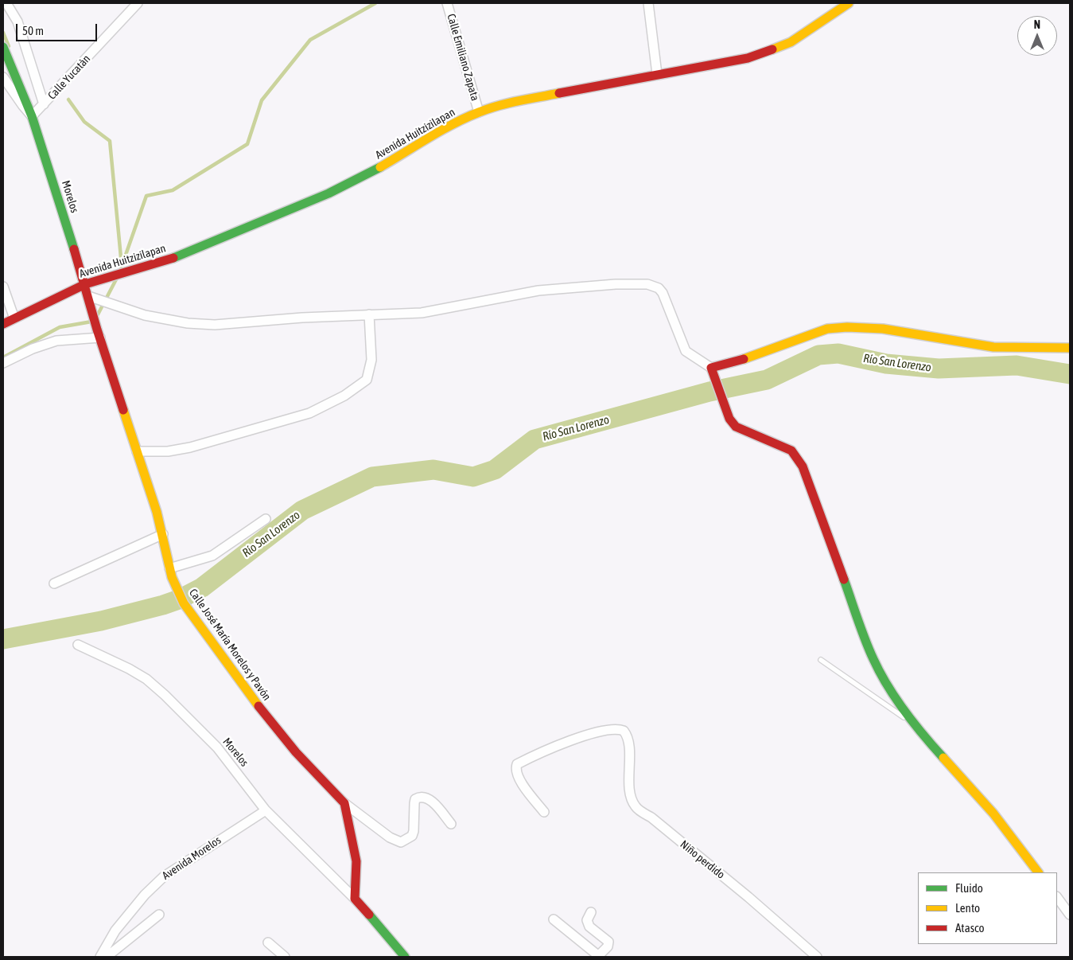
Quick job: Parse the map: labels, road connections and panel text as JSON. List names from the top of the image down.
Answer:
{
  "streets": {
    "street": [
      "Calle Emiliano Zapata",
      "Calle Yucatàn",
      "Avenida Huitzizilapan",
      "Morelos",
      "Calle José María Morelos y Pavón",
      "Avenida Morelos",
      "Niño perdido"
    ]
  },
  "crossings": [
    ["Calle Emiliano Zapata", "Avenida Huitzizilapan"],
    ["Calle Yucatàn", "Morelos"],
    ["Avenida Huitzizilapan", "Morelos"],
    ["Avenida Huitzizilapan", "Calle José María Morelos y Pavón"],
    ["Morelos", "Calle José María Morelos y Pavón"],
    ["Morelos", "Avenida Morelos"]
  ],
  "water": ["Río San Lorenzo"],
  "legend": ["Fluido", "Lento", "Atasco"],
  "scale_bar": "50 m",
  "north": "top"
}
